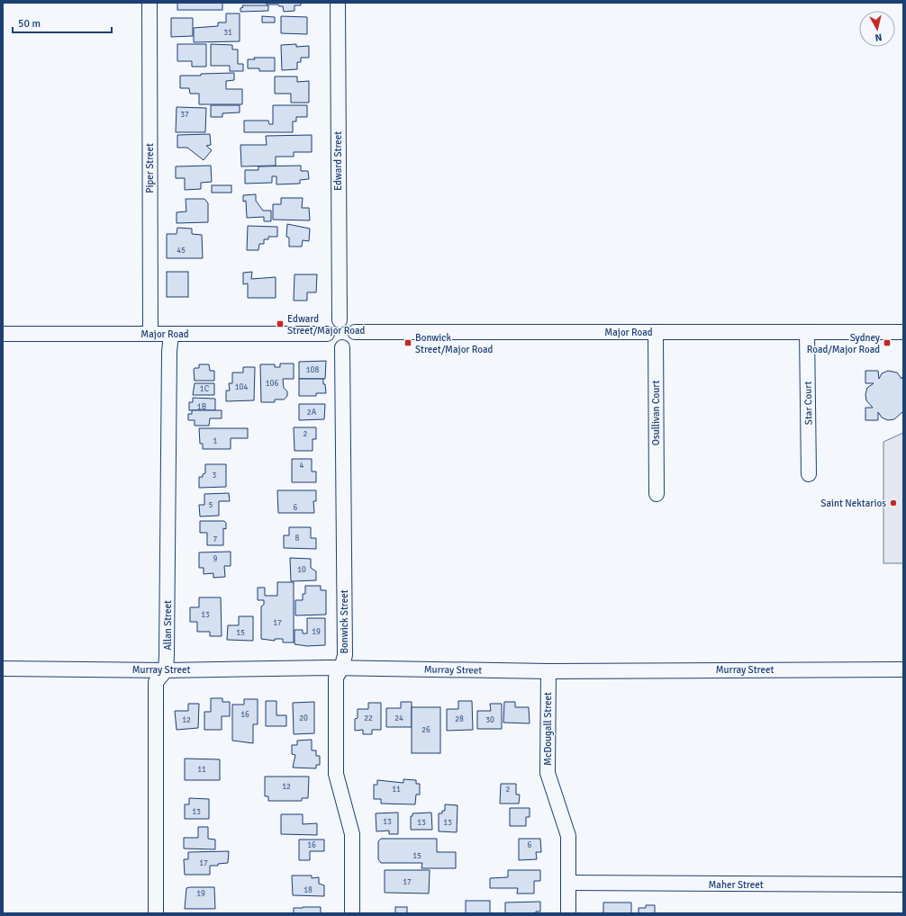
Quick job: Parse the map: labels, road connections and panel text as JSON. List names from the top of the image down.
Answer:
{
  "streets": {
    "street": [
      "Edward Street",
      "Piper Street",
      "Major Road",
      "Star Court",
      "Osullivan Court",
      "Bonwick Street",
      "Allan Street",
      "Murray Street",
      "McDougall Street",
      "Maher Street"
    ]
  },
  "crossings": [
    ["Edward Street", "Major Road"],
    ["Edward Street", "Bonwick Street"],
    ["Piper Street", "Major Road"],
    ["Major Road", "Star Court"],
    ["Major Road", "Osullivan Court"],
    ["Major Road", "Bonwick Street"],
    ["Major Road", "Allan Street"],
    ["Bonwick Street", "Murray Street"],
    ["Allan Street", "Murray Street"],
    ["Murray Street", "McDougall Street"],
    ["McDougall Street", "Maher Street"]
  ],
  "places": {
    "transit": ["Edward Street/Major Road", "Bonwick Street/Major Road", "Sydney Road/Major Road"],
    "other": ["Saint Nektarios"]
  },
  "house_numbers": [
    "31",
    "37",
    "45",
    "108",
    "106",
    "104",
    "1C",
    "1B",
    "2A",
    "2",
    "1",
    "4",
    "3",
    "5",
    "6",
    "8",
    "7",
    "9",
    "10",
    "13",
    "17",
    "19",
    "15",
    "16",
    "20",
    "22",
    "24",
    "28",
    "12",
    "30",
    "26",
    "11",
    "12",
    "11",
    "2",
    "13",
    "13",
    "13",
    "13",
    "16",
    "6",
    "15",
    "17",
    "17",
    "18",
    "19"
  ],
  "scale_bar": "50 m",
  "north": "bottom"
}
